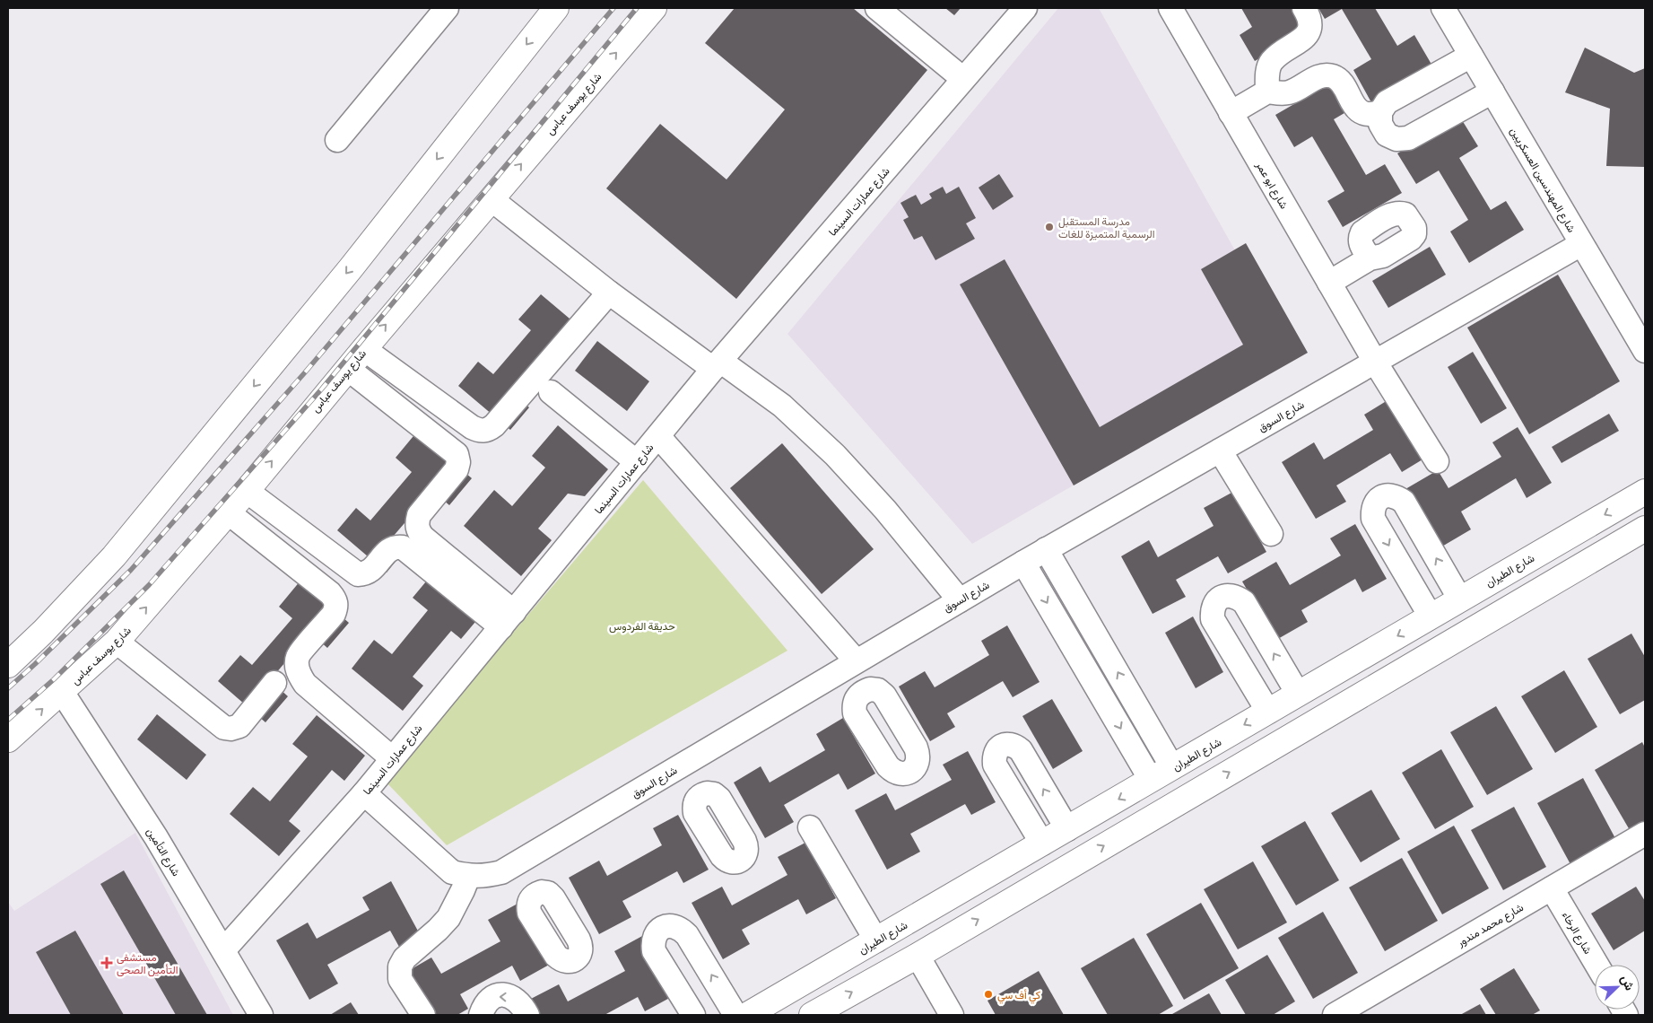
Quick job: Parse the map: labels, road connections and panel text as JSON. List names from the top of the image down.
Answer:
{
  "streets": {
    "main road": ["شارع يوسف عباس", "شارع الطيران"],
    "street": [
      "شارع المهندسين العسكريين",
      "شارع ابو عمر",
      "شارع عمارات السينما",
      "شارع السوق",
      "شارع التأمين",
      "شارع محمد مندور",
      "شارع الرخاء"
    ]
  },
  "crossings": [
    ["شارع يوسف عباس", "شارع التأمين"],
    ["شارع المهندسين العسكريين", "شارع السوق"],
    ["شارع ابو عمر", "شارع السوق"],
    ["شارع عمارات السينما", "شارع السوق"],
    ["شارع عمارات السينما", "شارع التأمين"],
    ["شارع محمد مندور", "شارع الرخاء"]
  ],
  "parks": ["حديقة الفردوس"],
  "places": {
    "other": ["مدرسة المستقبل الرسمية المتميزة للغات", "كي أف سي"],
    "health": ["مستشفى التأمين الصحى"]
  },
  "north": "top right"
}
